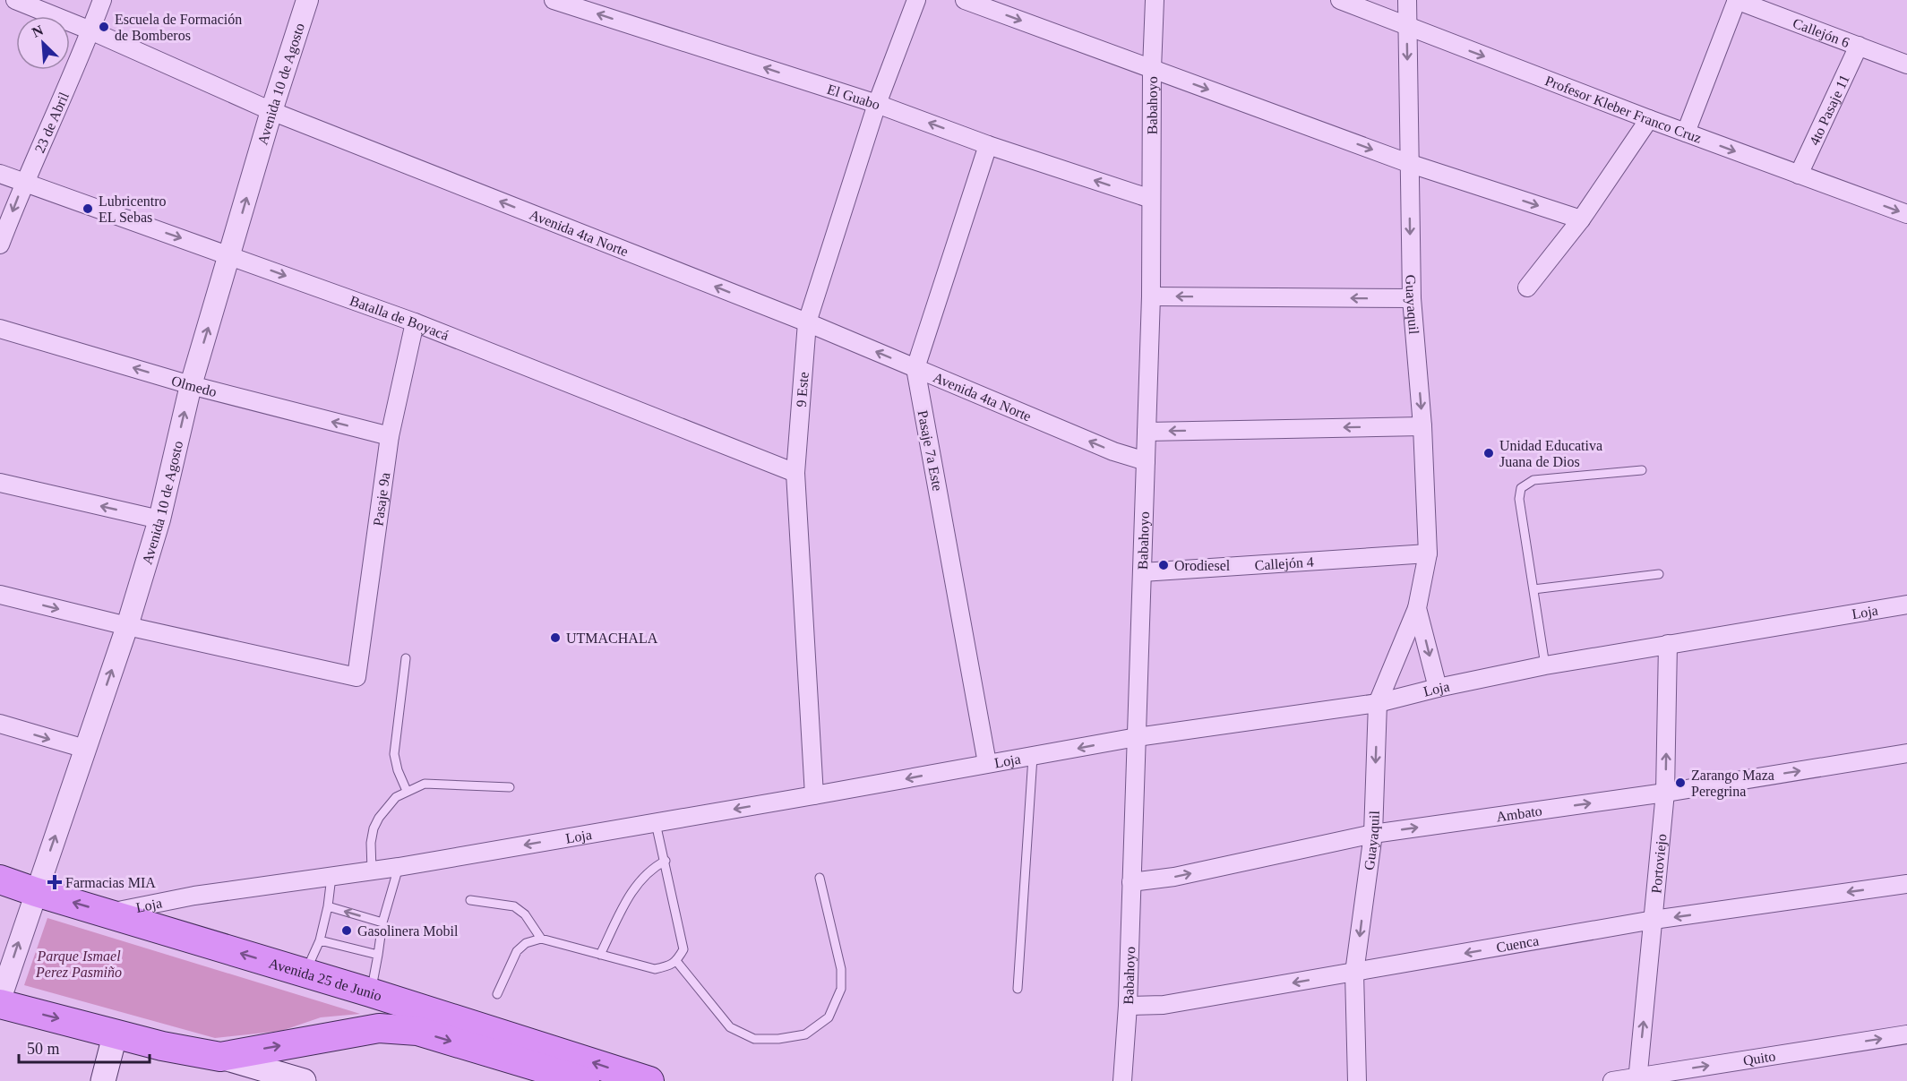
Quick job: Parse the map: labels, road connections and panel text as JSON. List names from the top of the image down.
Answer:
{
  "streets": {
    "main road": ["Avenida 25 de Junio"],
    "street": [
      "Callejón 6",
      "Avenida 10 de Agosto",
      "El Guabo",
      "Babahoyo",
      "Profesor Kleber Franco Cruz",
      "4to Pasaje 11",
      "23 de Abril",
      "Avenida 4ta Norte",
      "Guayaquil",
      "Batalla de Boyacá",
      "Olmedo",
      "9 Este",
      "Pasaje 7a Este",
      "Pasaje 9a",
      "Callejón 4",
      "Loja",
      "Ambato",
      "Portoviejo",
      "Cuenca",
      "Quito"
    ]
  },
  "crossings": [
    ["Callejón 6", "4to Pasaje 11"],
    ["Avenida 10 de Agosto", "Avenida 4ta Norte"],
    ["Avenida 10 de Agosto", "Batalla de Boyacá"],
    ["Avenida 10 de Agosto", "Olmedo"],
    ["Avenida 10 de Agosto", "Pasaje 9a"],
    ["Avenida 10 de Agosto", "Avenida 25 de Junio"],
    ["El Guabo", "Babahoyo"],
    ["El Guabo", "9 Este"],
    ["El Guabo", "Pasaje 7a Este"],
    ["Babahoyo", "Avenida 4ta Norte"],
    ["Babahoyo", "Callejón 4"],
    ["Babahoyo", "Loja"],
    ["Babahoyo", "Ambato"],
    ["Babahoyo", "Cuenca"],
    ["Profesor Kleber Franco Cruz", "4to Pasaje 11"],
    ["Profesor Kleber Franco Cruz", "Guayaquil"],
    ["23 de Abril", "Avenida 4ta Norte"],
    ["23 de Abril", "Batalla de Boyacá"],
    ["Avenida 4ta Norte", "9 Este"],
    ["Avenida 4ta Norte", "Pasaje 7a Este"],
    ["Guayaquil", "Callejón 4"],
    ["Guayaquil", "Loja"],
    ["Guayaquil", "Ambato"],
    ["Guayaquil", "Cuenca"],
    ["Batalla de Boyacá", "9 Este"],
    ["Batalla de Boyacá", "Pasaje 9a"],
    ["Olmedo", "Pasaje 9a"],
    ["9 Este", "Loja"],
    ["Pasaje 7a Este", "Loja"],
    ["Loja", "Portoviejo"],
    ["Loja", "Avenida 25 de Junio"],
    ["Ambato", "Portoviejo"],
    ["Portoviejo", "Cuenca"],
    ["Portoviejo", "Quito"]
  ],
  "one_way": [
    "Avenida 10 de Agosto",
    "Avenida 4ta Norte",
    "Guayaquil",
    "Batalla de Boyacá",
    "Loja",
    "Ambato",
    "Portoviejo",
    "Cuenca",
    "Quito"
  ],
  "parks": ["Parque Ismael Perez Pasmiño"],
  "places": {
    "other": [
      "Escuela de Formación de Bomberos",
      "Lubricentro EL Sebas",
      "Unidad Educativa Juana de Dios",
      "Orodiesel",
      "UTMACHALA",
      "Zarango Maza Peregrina",
      "Gasolinera Mobil"
    ],
    "health": ["Farmacias MIA"]
  },
  "scale_bar": "50 m",
  "north": "top left"
}
